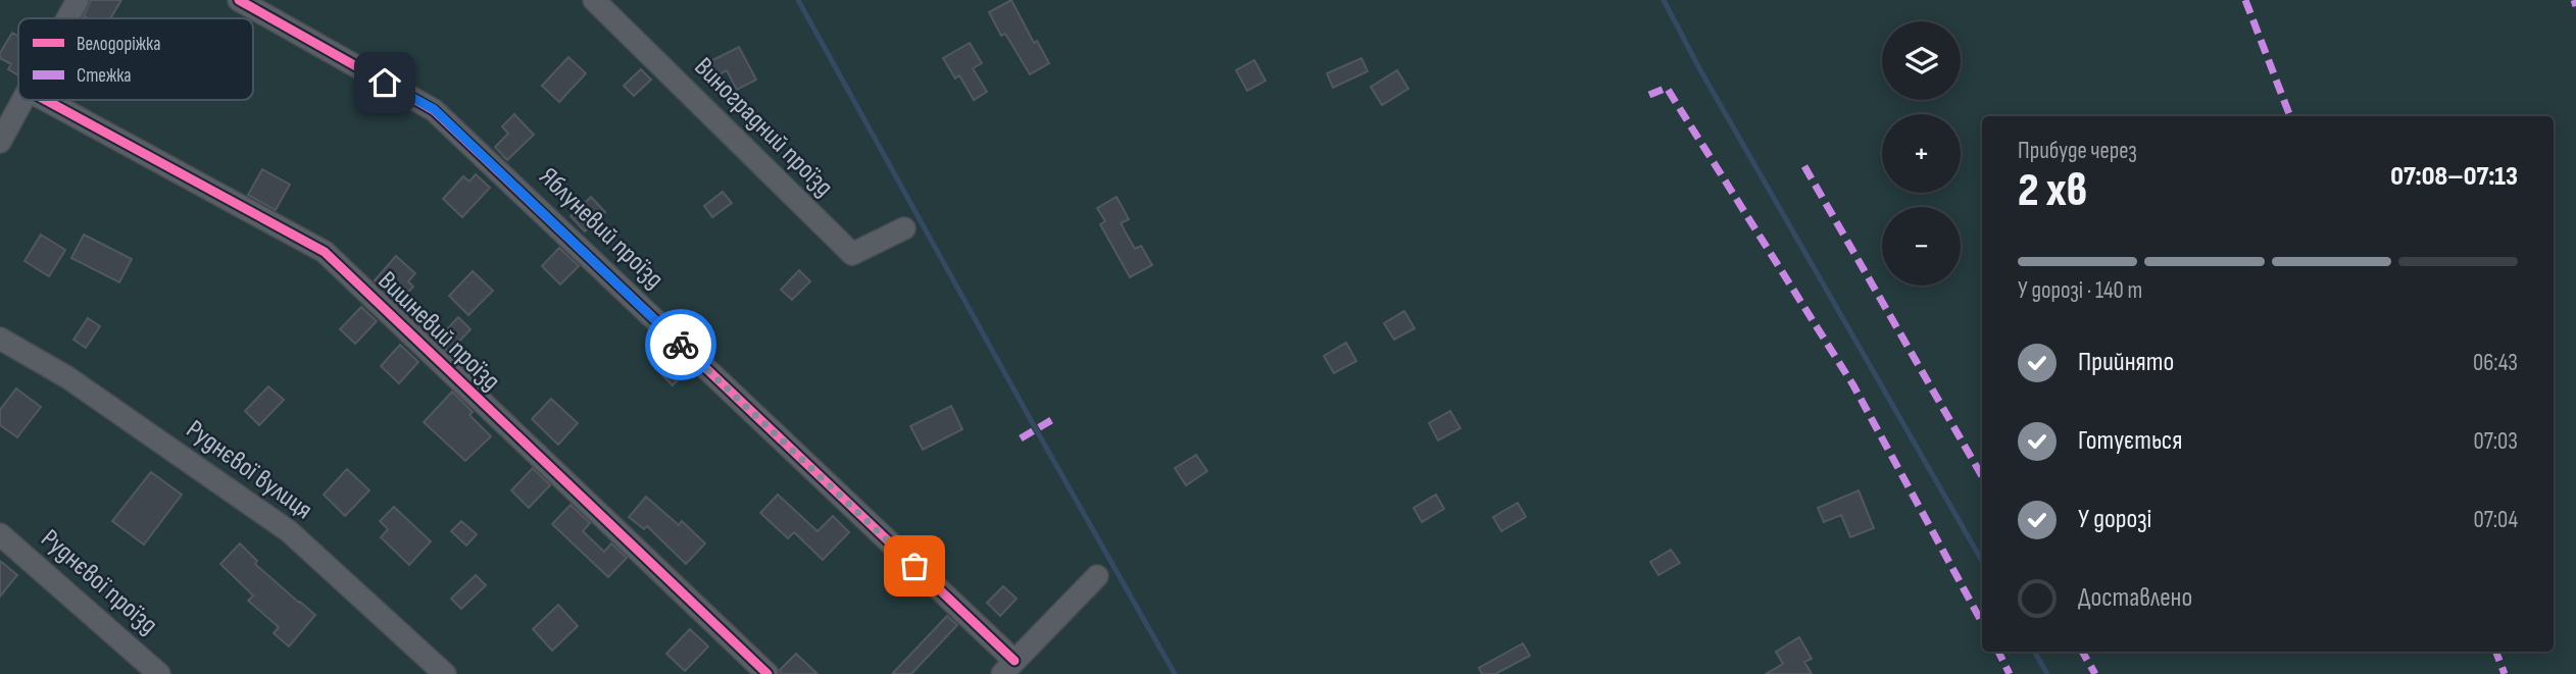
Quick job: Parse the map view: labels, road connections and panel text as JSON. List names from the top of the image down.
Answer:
{
  "streets": {
    "street": [
      "Виноградний проїзд",
      "Яблуневий проїзд",
      "Вишневий проїзд",
      "Руднєвої вулиця",
      "Руднєвої проїзд"
    ]
  },
  "legend": ["Велодоріжка", "Стежка"],
  "page": {
    "map_buttons": ["+", "−"],
    "heading": ["2 хв", "Прибуде через", "07:08–07:13"],
    "bar": "У дорозі · 140 m",
    "list": [
      ["Прийнято", "06:43"],
      ["Готується", "07:03"],
      ["У дорозі", "07:04"],
      "Доставлено"
    ]
  }
}
